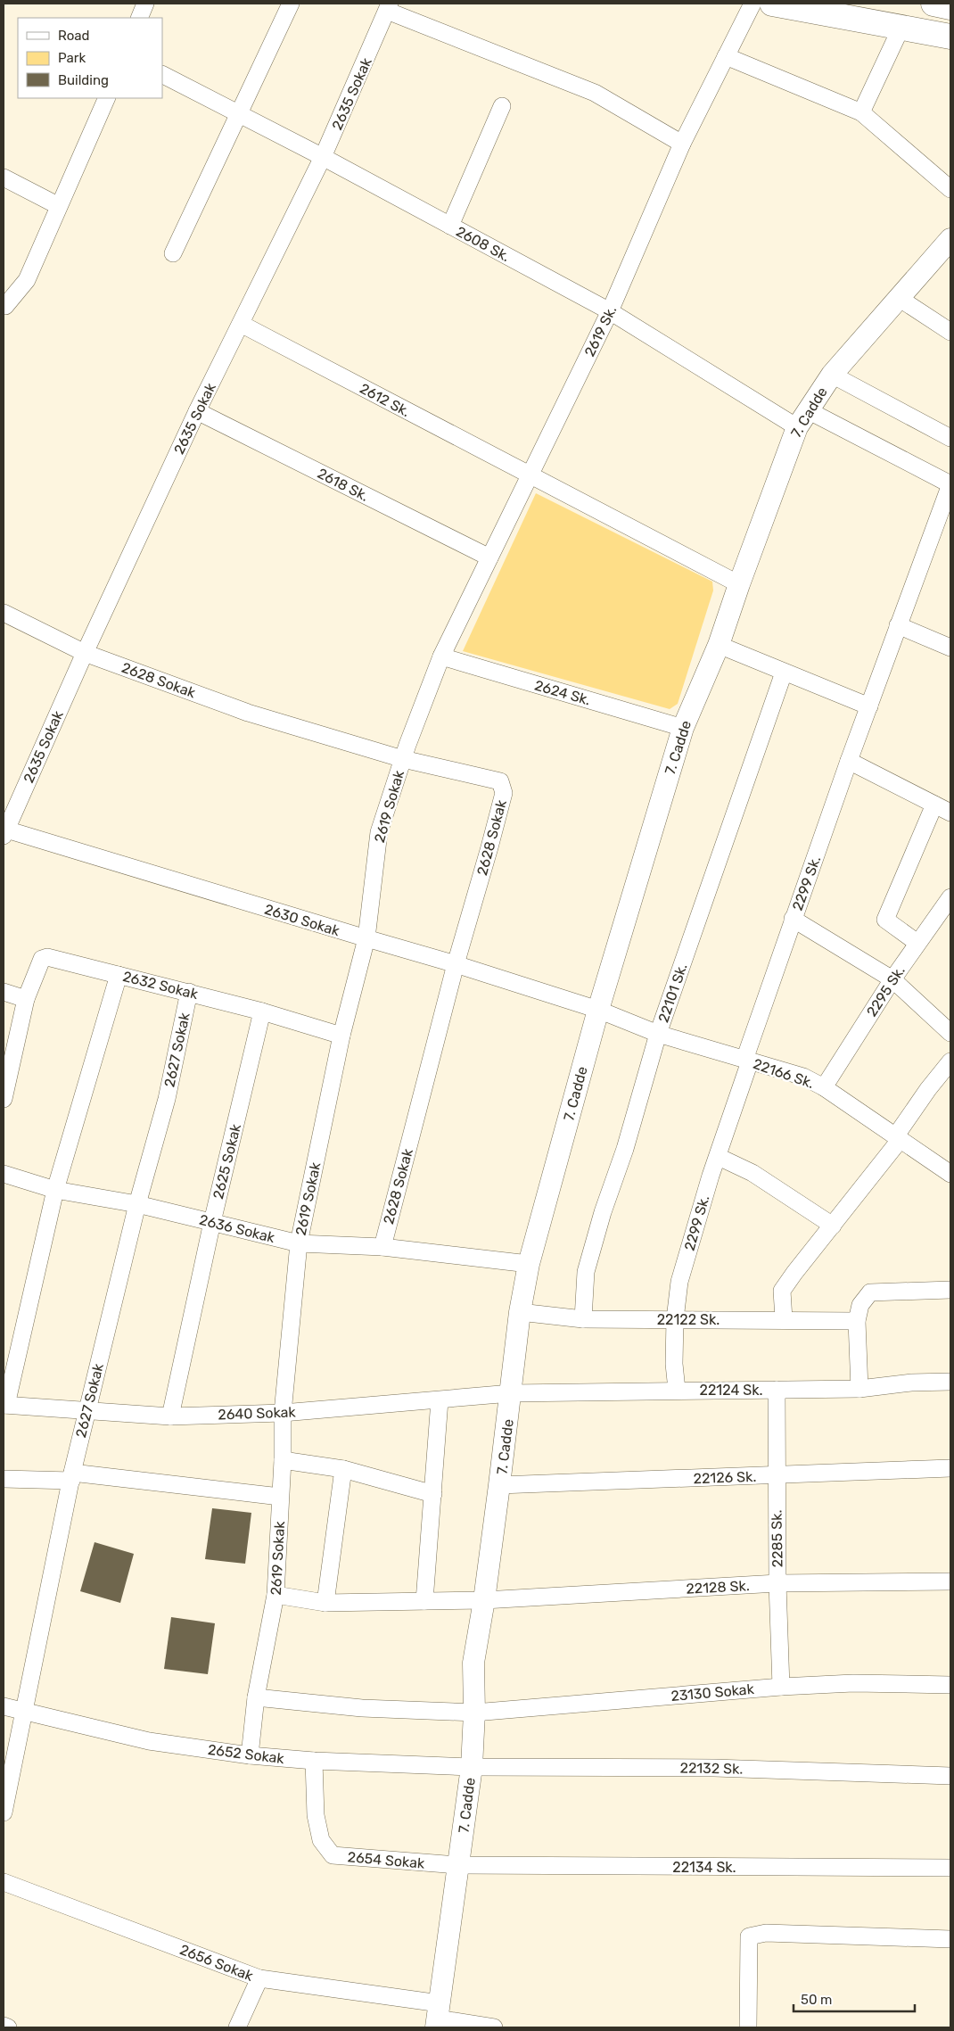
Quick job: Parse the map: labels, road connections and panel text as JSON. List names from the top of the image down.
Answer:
{
  "streets": {
    "street": [
      "2635 Sokak",
      "2608 Sk.",
      "2619 Sk.",
      "2612 Sk.",
      "7. Cadde",
      "2618 Sk.",
      "2628 Sokak",
      "2624 Sk.",
      "2619 Sokak",
      "2299 Sk.",
      "2630 Sokak",
      "2632 Sokak",
      "2295 Sk.",
      "22101 Sk.",
      "2627 Sokak",
      "22166 Sk.",
      "2625 Sokak",
      "2636 Sokak",
      "22122 Sk.",
      "22124 Sk.",
      "2640 Sokak",
      "22126 Sk.",
      "2285 Sk.",
      "22128 Sk.",
      "23130 Sokak",
      "2652 Sokak",
      "22132 Sk.",
      "2654 Sokak",
      "22134 Sk.",
      "2656 Sokak"
    ]
  },
  "crossings": [
    ["2635 Sokak", "2608 Sk."],
    ["2635 Sokak", "2612 Sk."],
    ["2635 Sokak", "2618 Sk."],
    ["2635 Sokak", "2628 Sokak"],
    ["2635 Sokak", "2630 Sokak"],
    ["2608 Sk.", "2619 Sk."],
    ["2608 Sk.", "7. Cadde"],
    ["2608 Sk.", "2299 Sk."],
    ["2619 Sk.", "2612 Sk."],
    ["2619 Sk.", "2618 Sk."],
    ["2619 Sk.", "2624 Sk."],
    ["2619 Sk.", "2619 Sokak"],
    ["2612 Sk.", "7. Cadde"],
    ["7. Cadde", "2624 Sk."],
    ["7. Cadde", "2630 Sokak"],
    ["7. Cadde", "22166 Sk."],
    ["7. Cadde", "2636 Sokak"],
    ["7. Cadde", "22122 Sk."],
    ["7. Cadde", "22124 Sk."],
    ["7. Cadde", "2640 Sokak"],
    ["7. Cadde", "22126 Sk."],
    ["7. Cadde", "22128 Sk."],
    ["7. Cadde", "23130 Sokak"],
    ["7. Cadde", "2652 Sokak"],
    ["7. Cadde", "22132 Sk."],
    ["7. Cadde", "2654 Sokak"],
    ["7. Cadde", "22134 Sk."],
    ["7. Cadde", "2656 Sokak"],
    ["2628 Sokak", "2619 Sokak"],
    ["2628 Sokak", "2630 Sokak"],
    ["2628 Sokak", "2636 Sokak"],
    ["2624 Sk.", "2619 Sokak"],
    ["2619 Sokak", "2630 Sokak"],
    ["2619 Sokak", "2632 Sokak"],
    ["2619 Sokak", "2636 Sokak"],
    ["2619 Sokak", "2640 Sokak"],
    ["2619 Sokak", "22128 Sk."],
    ["2619 Sokak", "23130 Sokak"],
    ["2619 Sokak", "2652 Sokak"],
    ["2299 Sk.", "22166 Sk."],
    ["2299 Sk.", "22122 Sk."],
    ["2299 Sk.", "22124 Sk."],
    ["2630 Sokak", "22166 Sk."],
    ["2632 Sokak", "2627 Sokak"],
    ["2632 Sokak", "2625 Sokak"],
    ["2295 Sk.", "22166 Sk."],
    ["22101 Sk.", "22166 Sk."],
    ["22101 Sk.", "22122 Sk."],
    ["2627 Sokak", "2636 Sokak"],
    ["2627 Sokak", "2640 Sokak"],
    ["2627 Sokak", "2652 Sokak"],
    ["2625 Sokak", "2636 Sokak"],
    ["2625 Sokak", "2640 Sokak"],
    ["22124 Sk.", "2640 Sokak"],
    ["22124 Sk.", "2285 Sk."],
    ["22126 Sk.", "2285 Sk."],
    ["2285 Sk.", "22128 Sk."],
    ["2285 Sk.", "23130 Sokak"],
    ["2652 Sokak", "22132 Sk."],
    ["2652 Sokak", "2654 Sokak"],
    ["2654 Sokak", "22134 Sk."]
  ],
  "legend": ["Road", "Park", "Building"],
  "scale_bar": "50 m"
}
